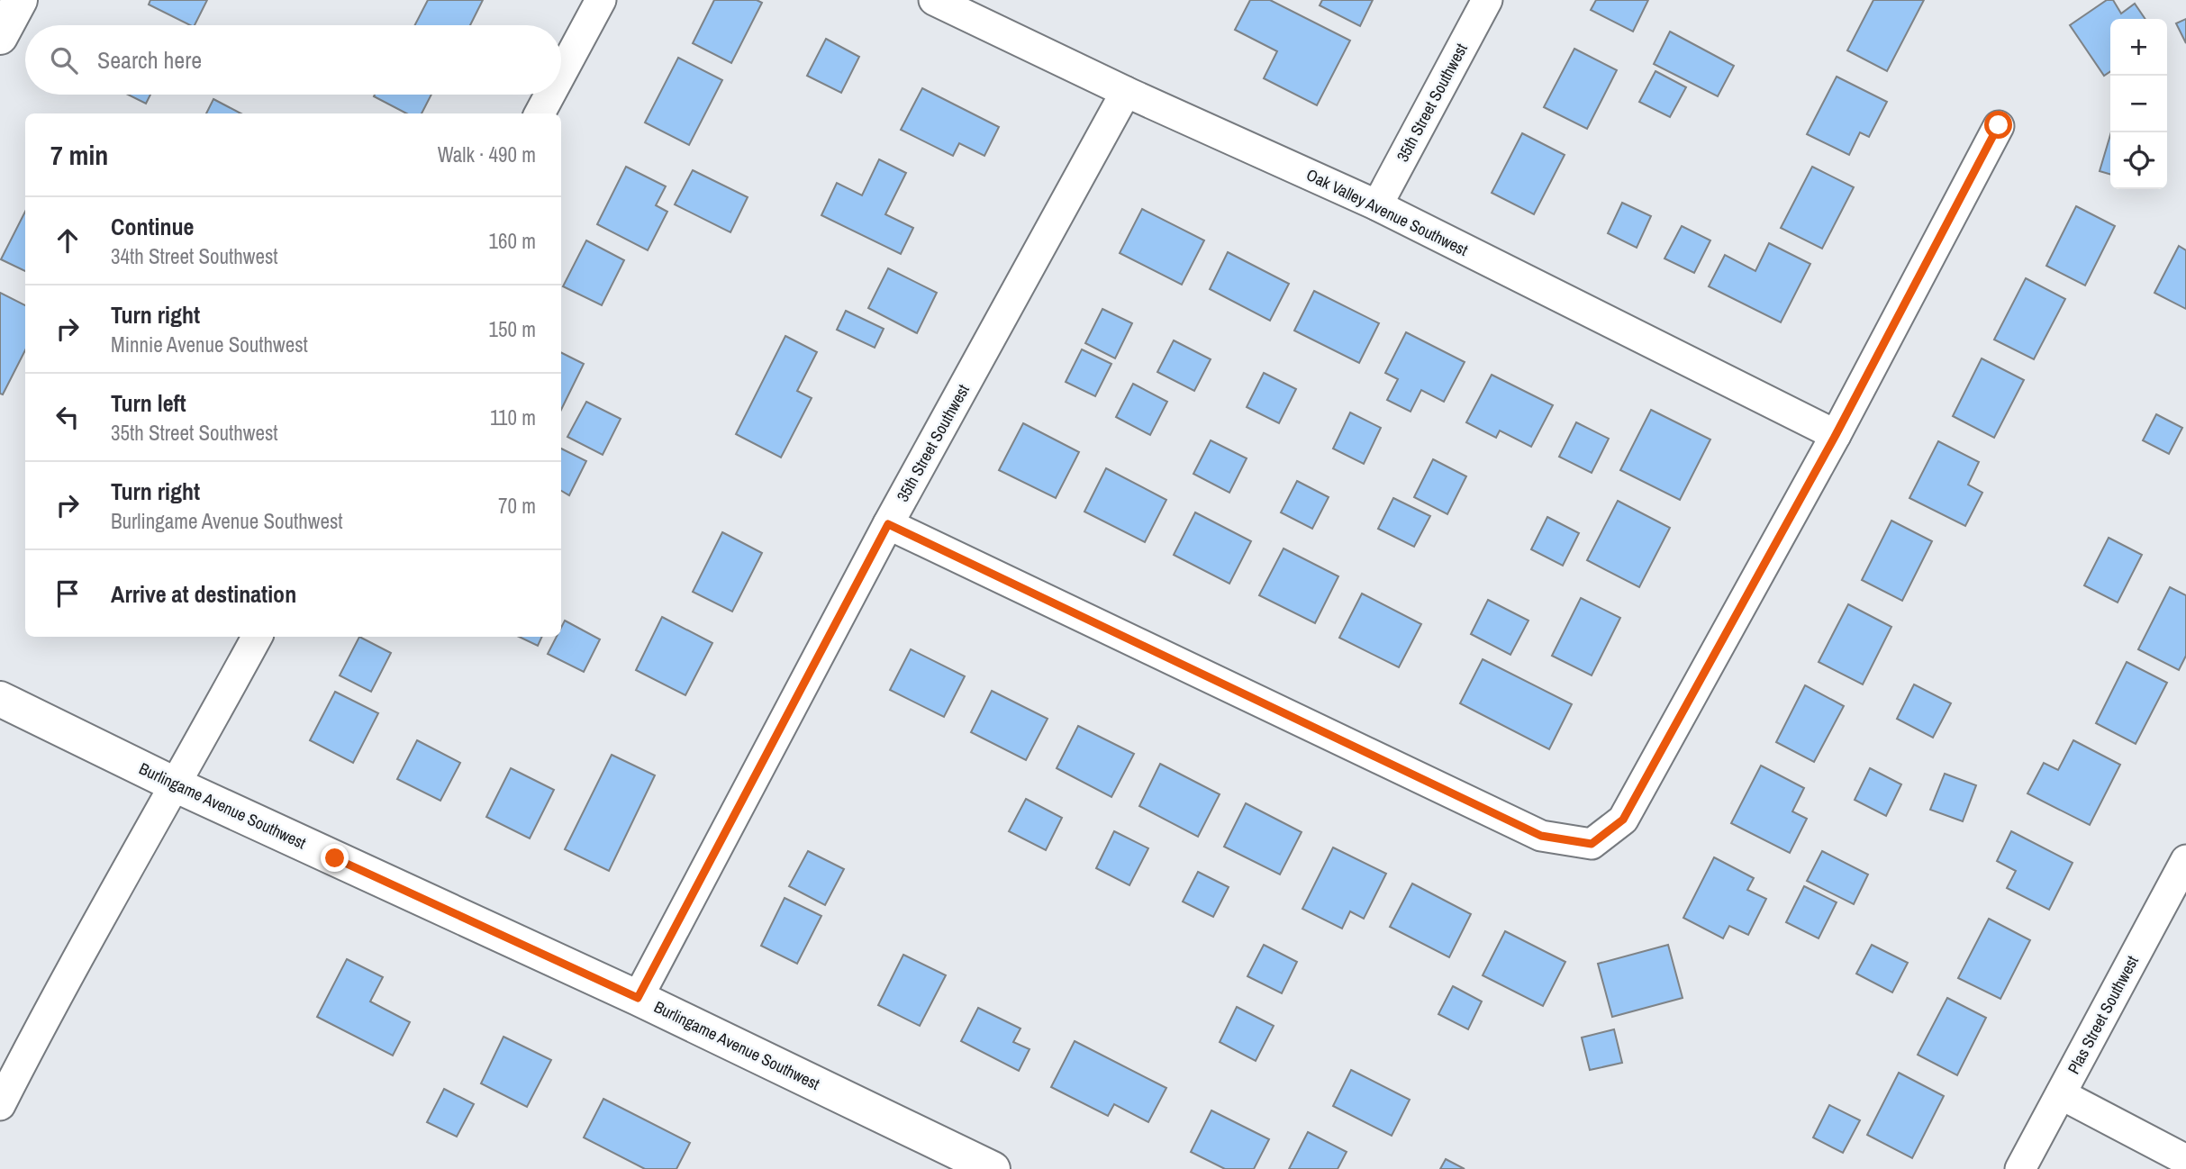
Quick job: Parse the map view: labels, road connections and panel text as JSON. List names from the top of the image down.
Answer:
{
  "streets": {
    "street": [
      "35th Street Southwest",
      "Oak Valley Avenue Southwest",
      "Burlingame Avenue Southwest",
      "Plas Street Southwest"
    ]
  },
  "crossings": [
    ["35th Street Southwest", "Oak Valley Avenue Southwest"],
    ["35th Street Southwest", "Burlingame Avenue Southwest"]
  ],
  "page": {
    "map_buttons": ["+", "−"],
    "search": "Search here",
    "heading": ["7 min", "Walk · 490 m"],
    "list": [
      ["Continue", "34th Street Southwest", "160 m"],
      ["Turn right", "Minnie Avenue Southwest", "150 m"],
      ["Turn left", "35th Street Southwest", "110 m"],
      ["Turn right", "Burlingame Avenue Southwest", "70 m"],
      "Arrive at destination"
    ]
  }
}
